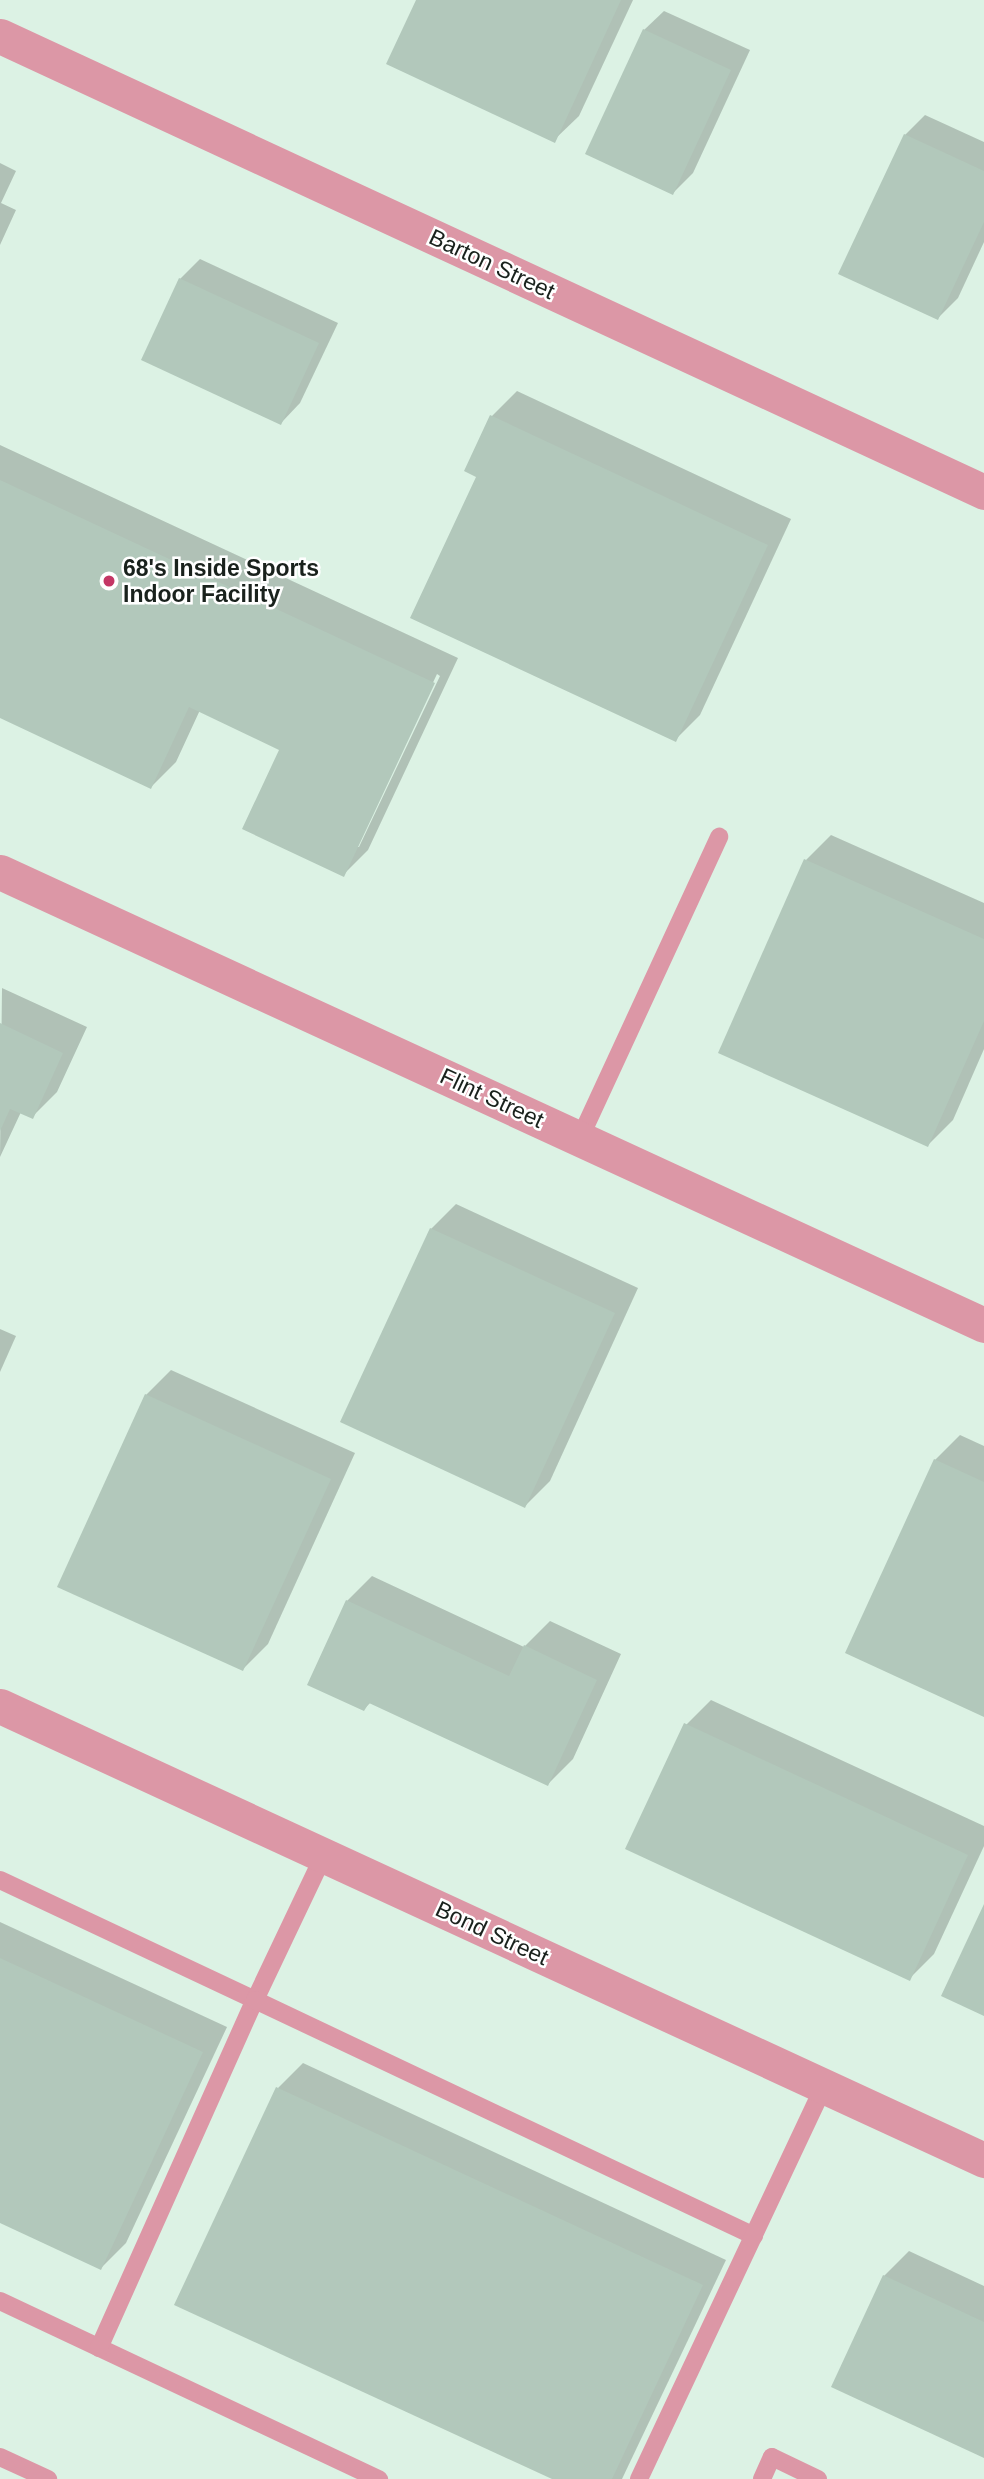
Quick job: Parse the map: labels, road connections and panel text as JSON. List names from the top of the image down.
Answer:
{
  "streets": {
    "street": ["Barton Street", "Flint Street", "Bond Street"]
  },
  "places": ["68's Inside Sports Indoor Facility"]
}
